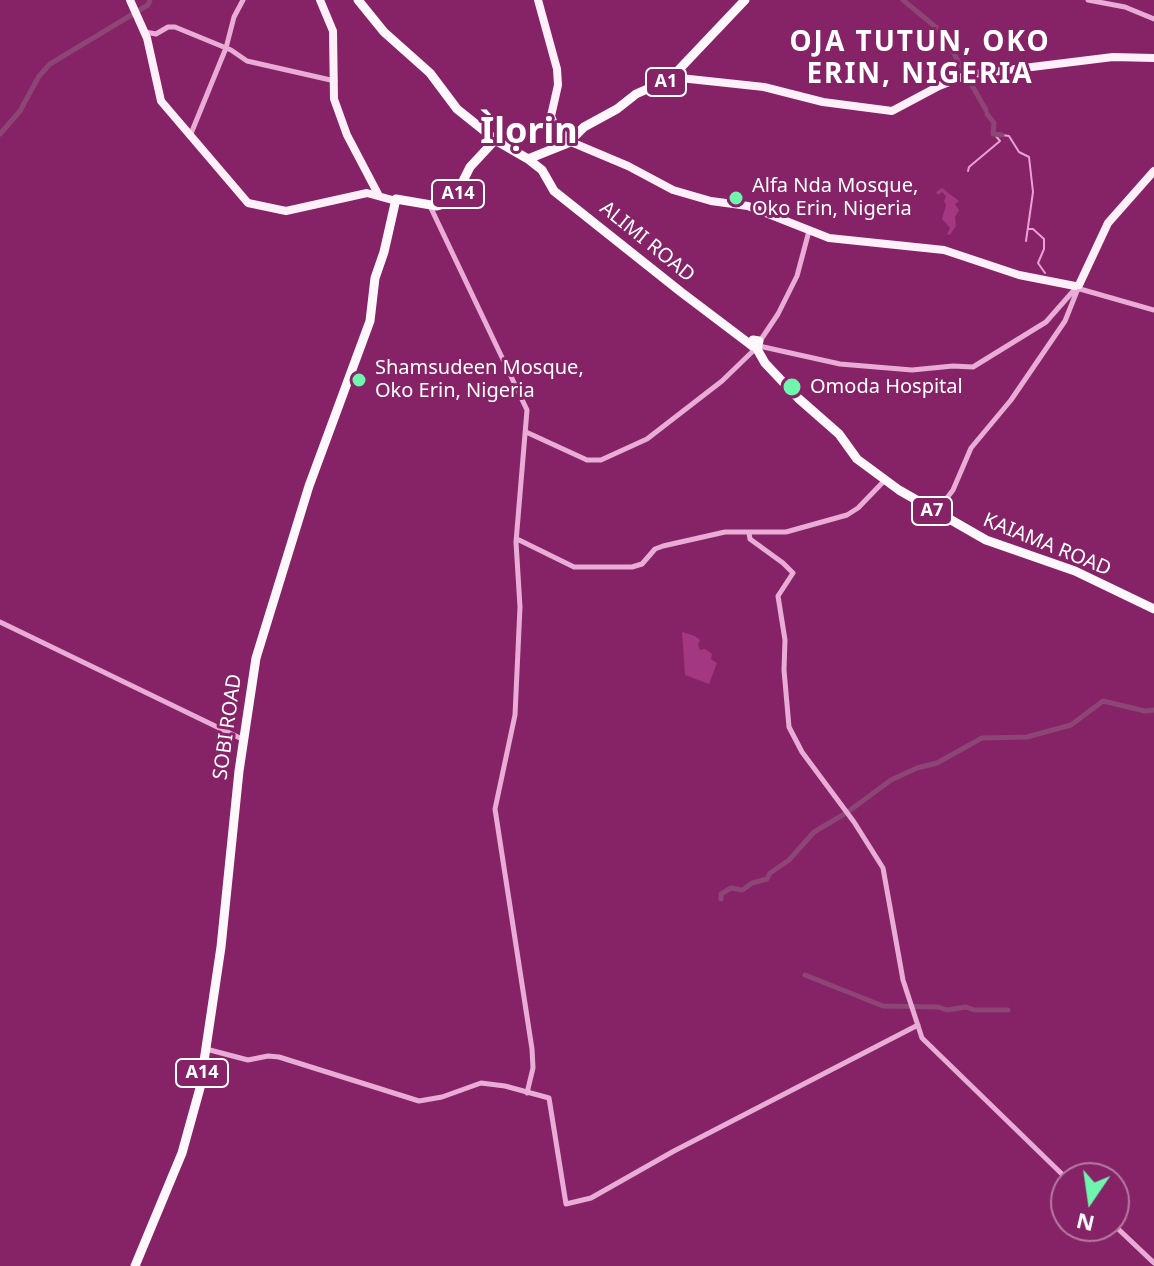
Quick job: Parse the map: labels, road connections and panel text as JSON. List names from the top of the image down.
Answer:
{
  "streets": {
    "highway": [
      "A1",
      "A14",
      "A7",
      "KAIAMA ROAD",
      "SOBI ROAD"
    ]
  },
  "crossings": [
    ["A1", "A14"],
    ["A1", "KAIAMA ROAD"],
    ["A14", "SOBI ROAD"]
  ],
  "districts": ["OJA TUTUN, OKO ERIN, NIGERIA", "Ìlọrin"],
  "places": ["Alfa Nda Mosque, Oko Erin, Nigeria", "Shamsudeen Mosque, Oko Erin, Nigeria", "Omoda Hospital"],
  "north": "bottom"
}
